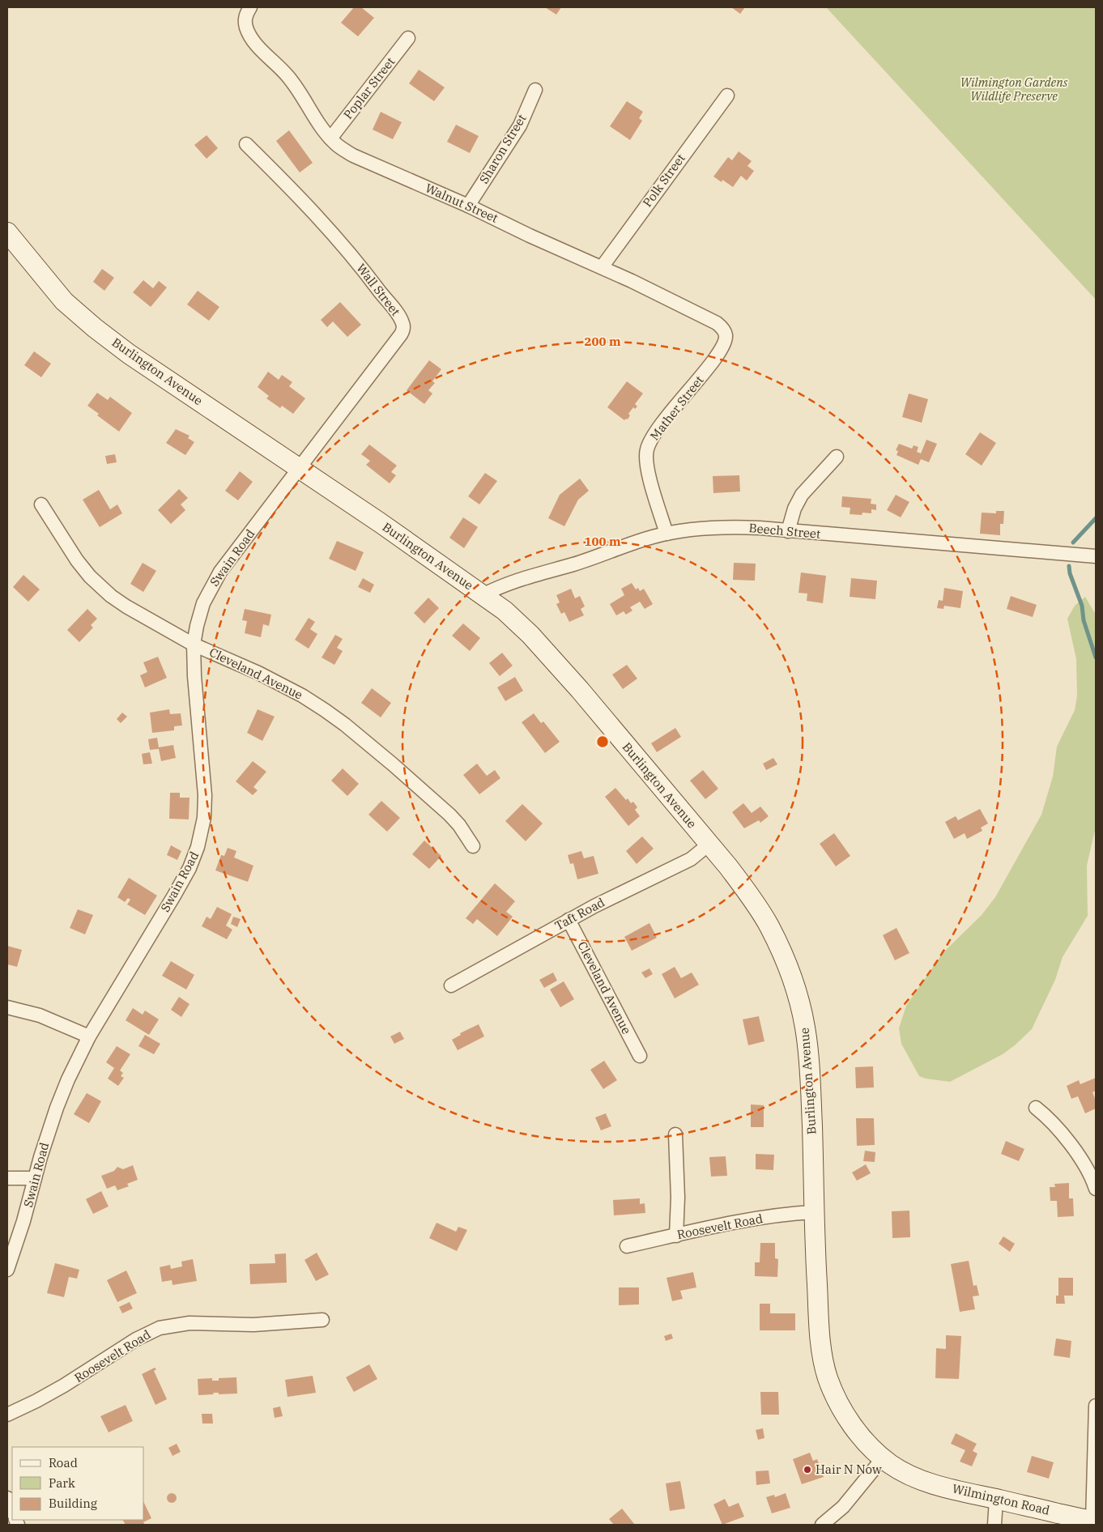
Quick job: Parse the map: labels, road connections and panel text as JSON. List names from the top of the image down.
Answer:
{
  "streets": {
    "main road": ["Burlington Avenue", "Wilmington Road"],
    "street": [
      "Poplar Street",
      "Sharon Street",
      "Polk Street",
      "Walnut Street",
      "Wall Street",
      "Mather Street",
      "Beech Street",
      "Swain Road",
      "Cleveland Avenue",
      "Taft Road",
      "Roosevelt Road"
    ]
  },
  "crossings": [
    ["Poplar Street", "Walnut Street"],
    ["Sharon Street", "Walnut Street"],
    ["Polk Street", "Walnut Street"],
    ["Walnut Street", "Mather Street"],
    ["Wall Street", "Burlington Avenue"],
    ["Wall Street", "Swain Road"],
    ["Burlington Avenue", "Beech Street"],
    ["Burlington Avenue", "Swain Road"],
    ["Burlington Avenue", "Taft Road"],
    ["Burlington Avenue", "Roosevelt Road"],
    ["Burlington Avenue", "Wilmington Road"],
    ["Mather Street", "Beech Street"],
    ["Swain Road", "Cleveland Avenue"],
    ["Cleveland Avenue", "Taft Road"]
  ],
  "parks": ["Wilmington Gardens Wildlife Preserve"],
  "places": ["Hair N Now"],
  "legend": ["Road", "Park", "Building"],
  "rings": ["200 m", "100 m"]
}
